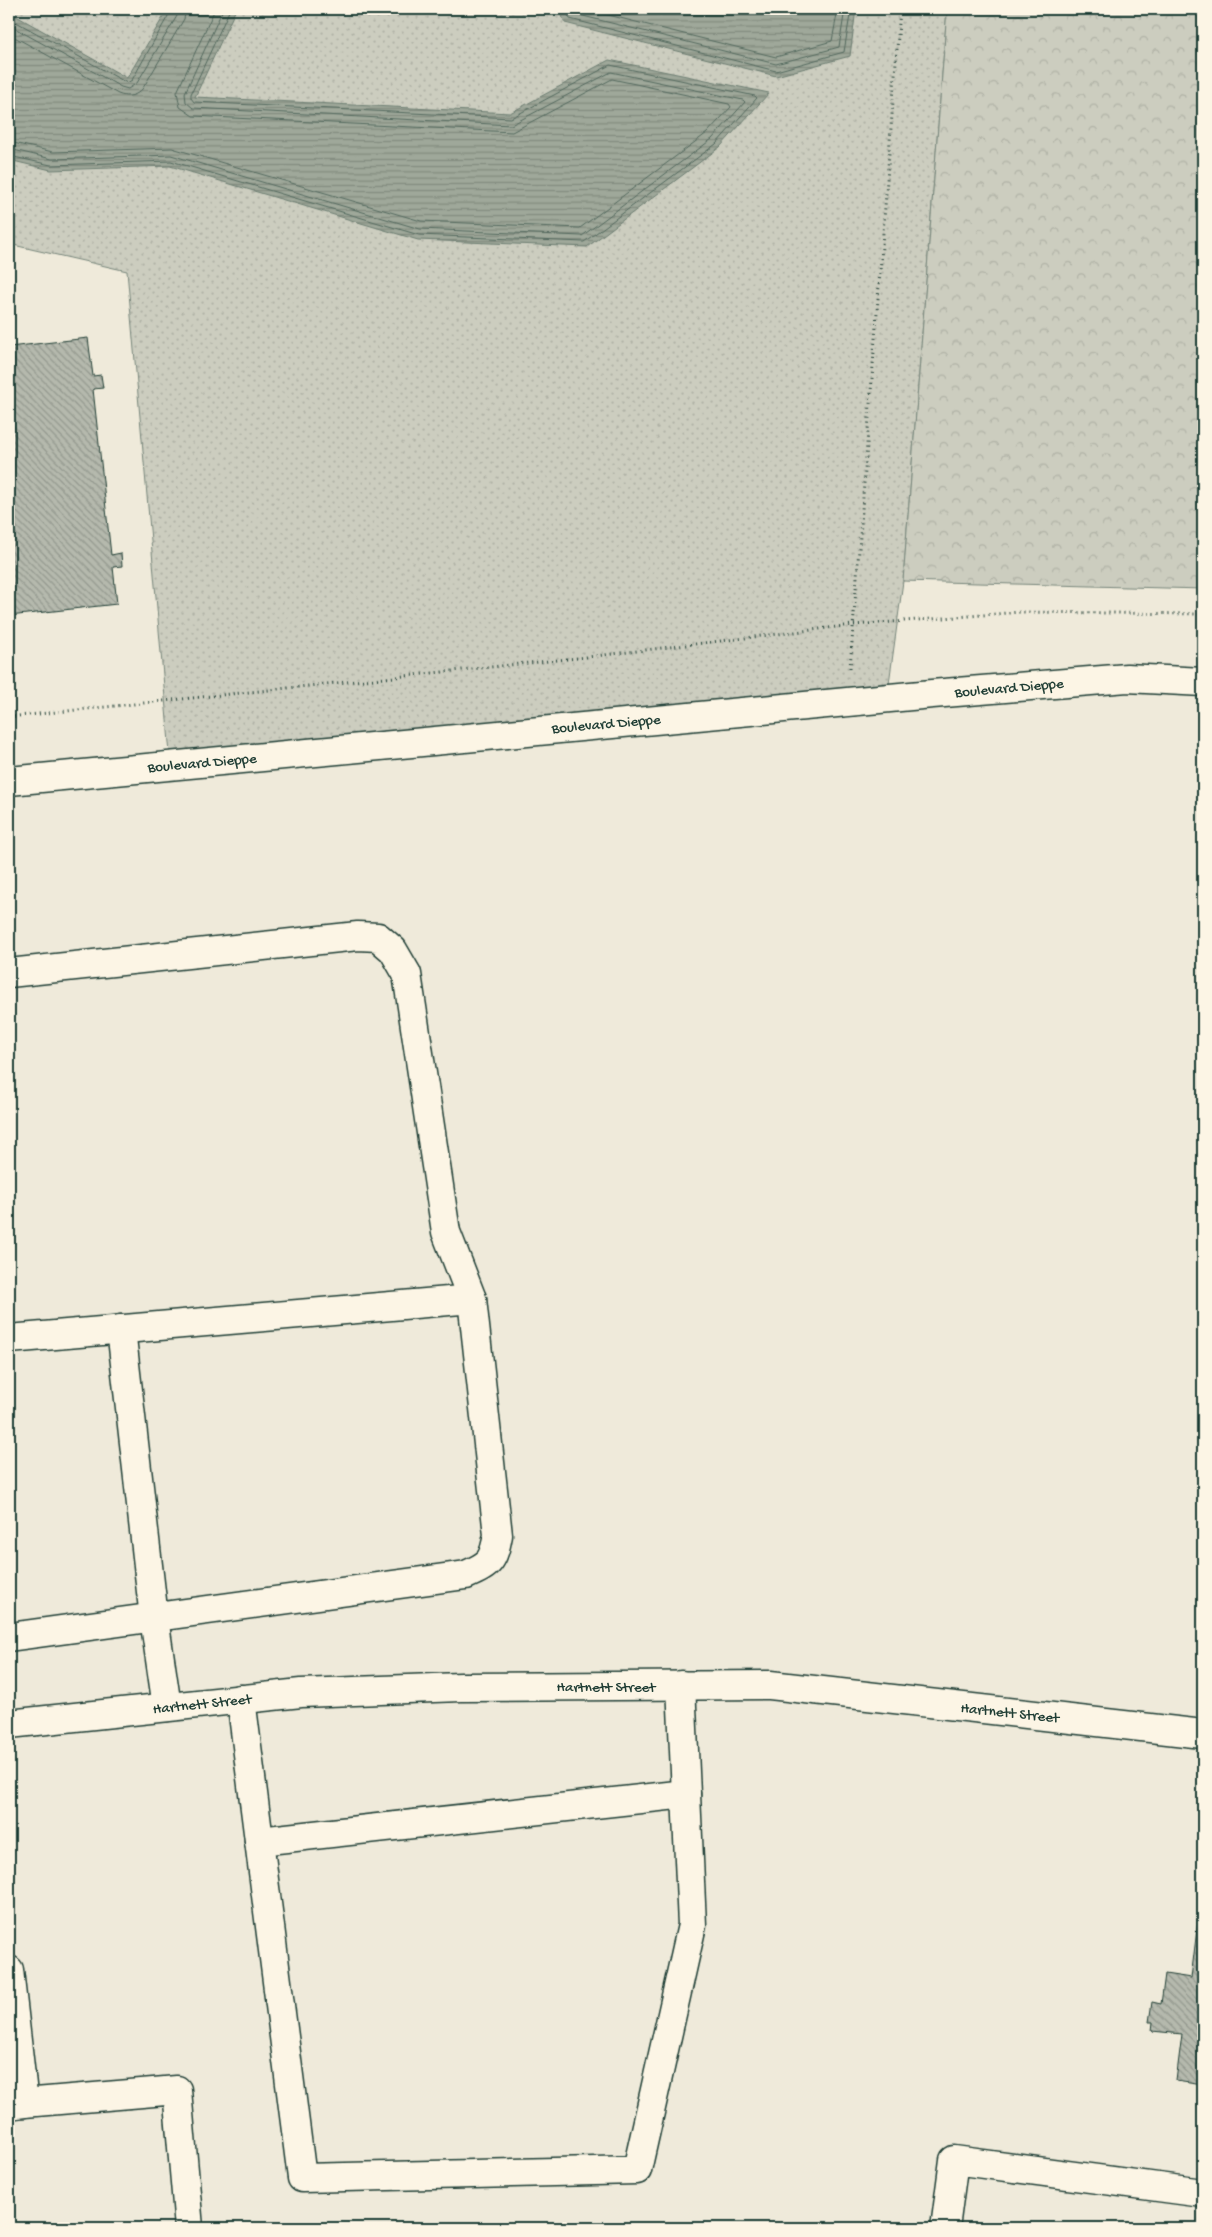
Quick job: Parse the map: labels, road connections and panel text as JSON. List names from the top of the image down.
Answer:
{
  "streets": {
    "street": ["Boulevard Dieppe", "Hartnett Street"]
  }
}
